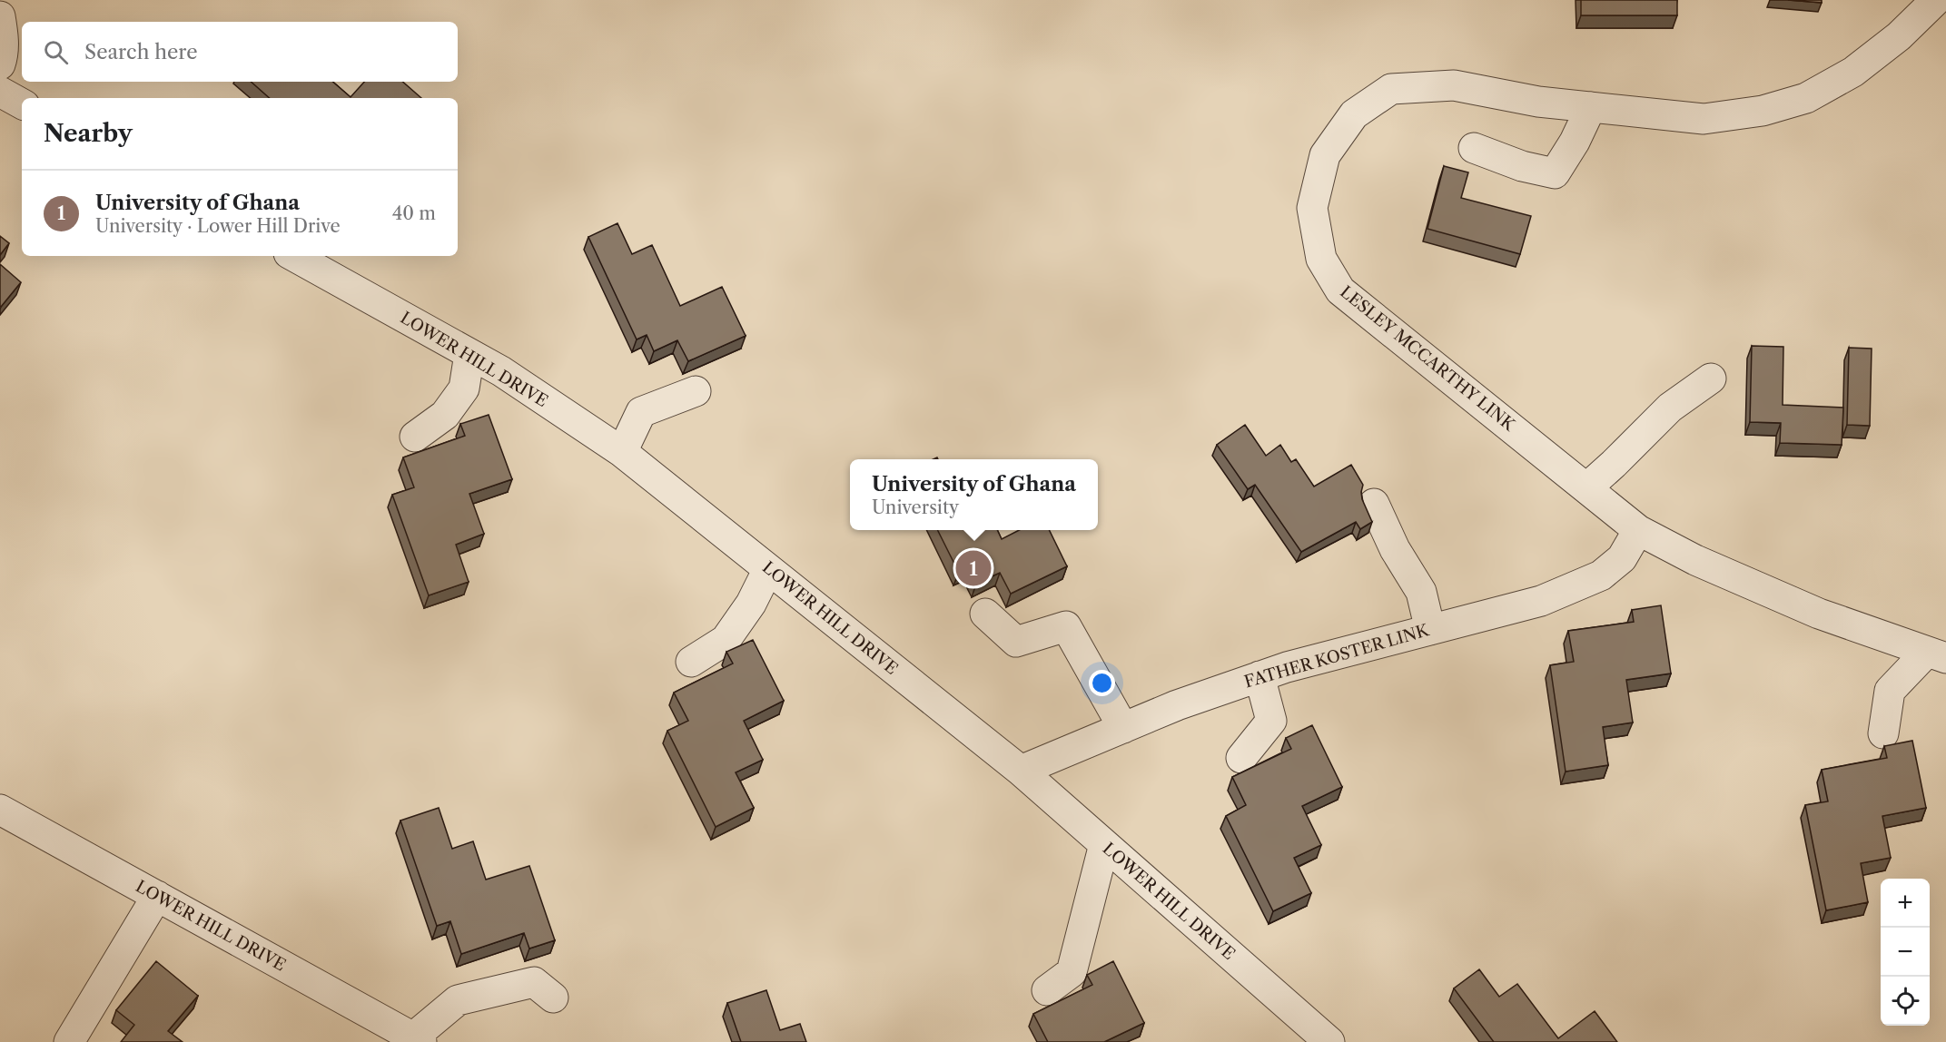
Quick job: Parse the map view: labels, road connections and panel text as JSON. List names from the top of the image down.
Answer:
{
  "streets": {
    "street": ["LESLEY MCCARTHY LINK", "LOWER HILL DRIVE", "FATHER KOSTER LINK"]
  },
  "crossings": [
    ["LESLEY MCCARTHY LINK", "FATHER KOSTER LINK"],
    ["LOWER HILL DRIVE", "FATHER KOSTER LINK"]
  ],
  "page": {
    "search": "Search here",
    "heading": "Nearby",
    "list": [
      {
        "mark": "1",
        "name": "University of Ghana",
        "note": "University · Lower Hill Drive",
        "value": "40 m"
      }
    ],
    "popup": ["University of Ghana", "University"],
    "pins": "1",
    "map_buttons": ["+", "−"]
  }
}
